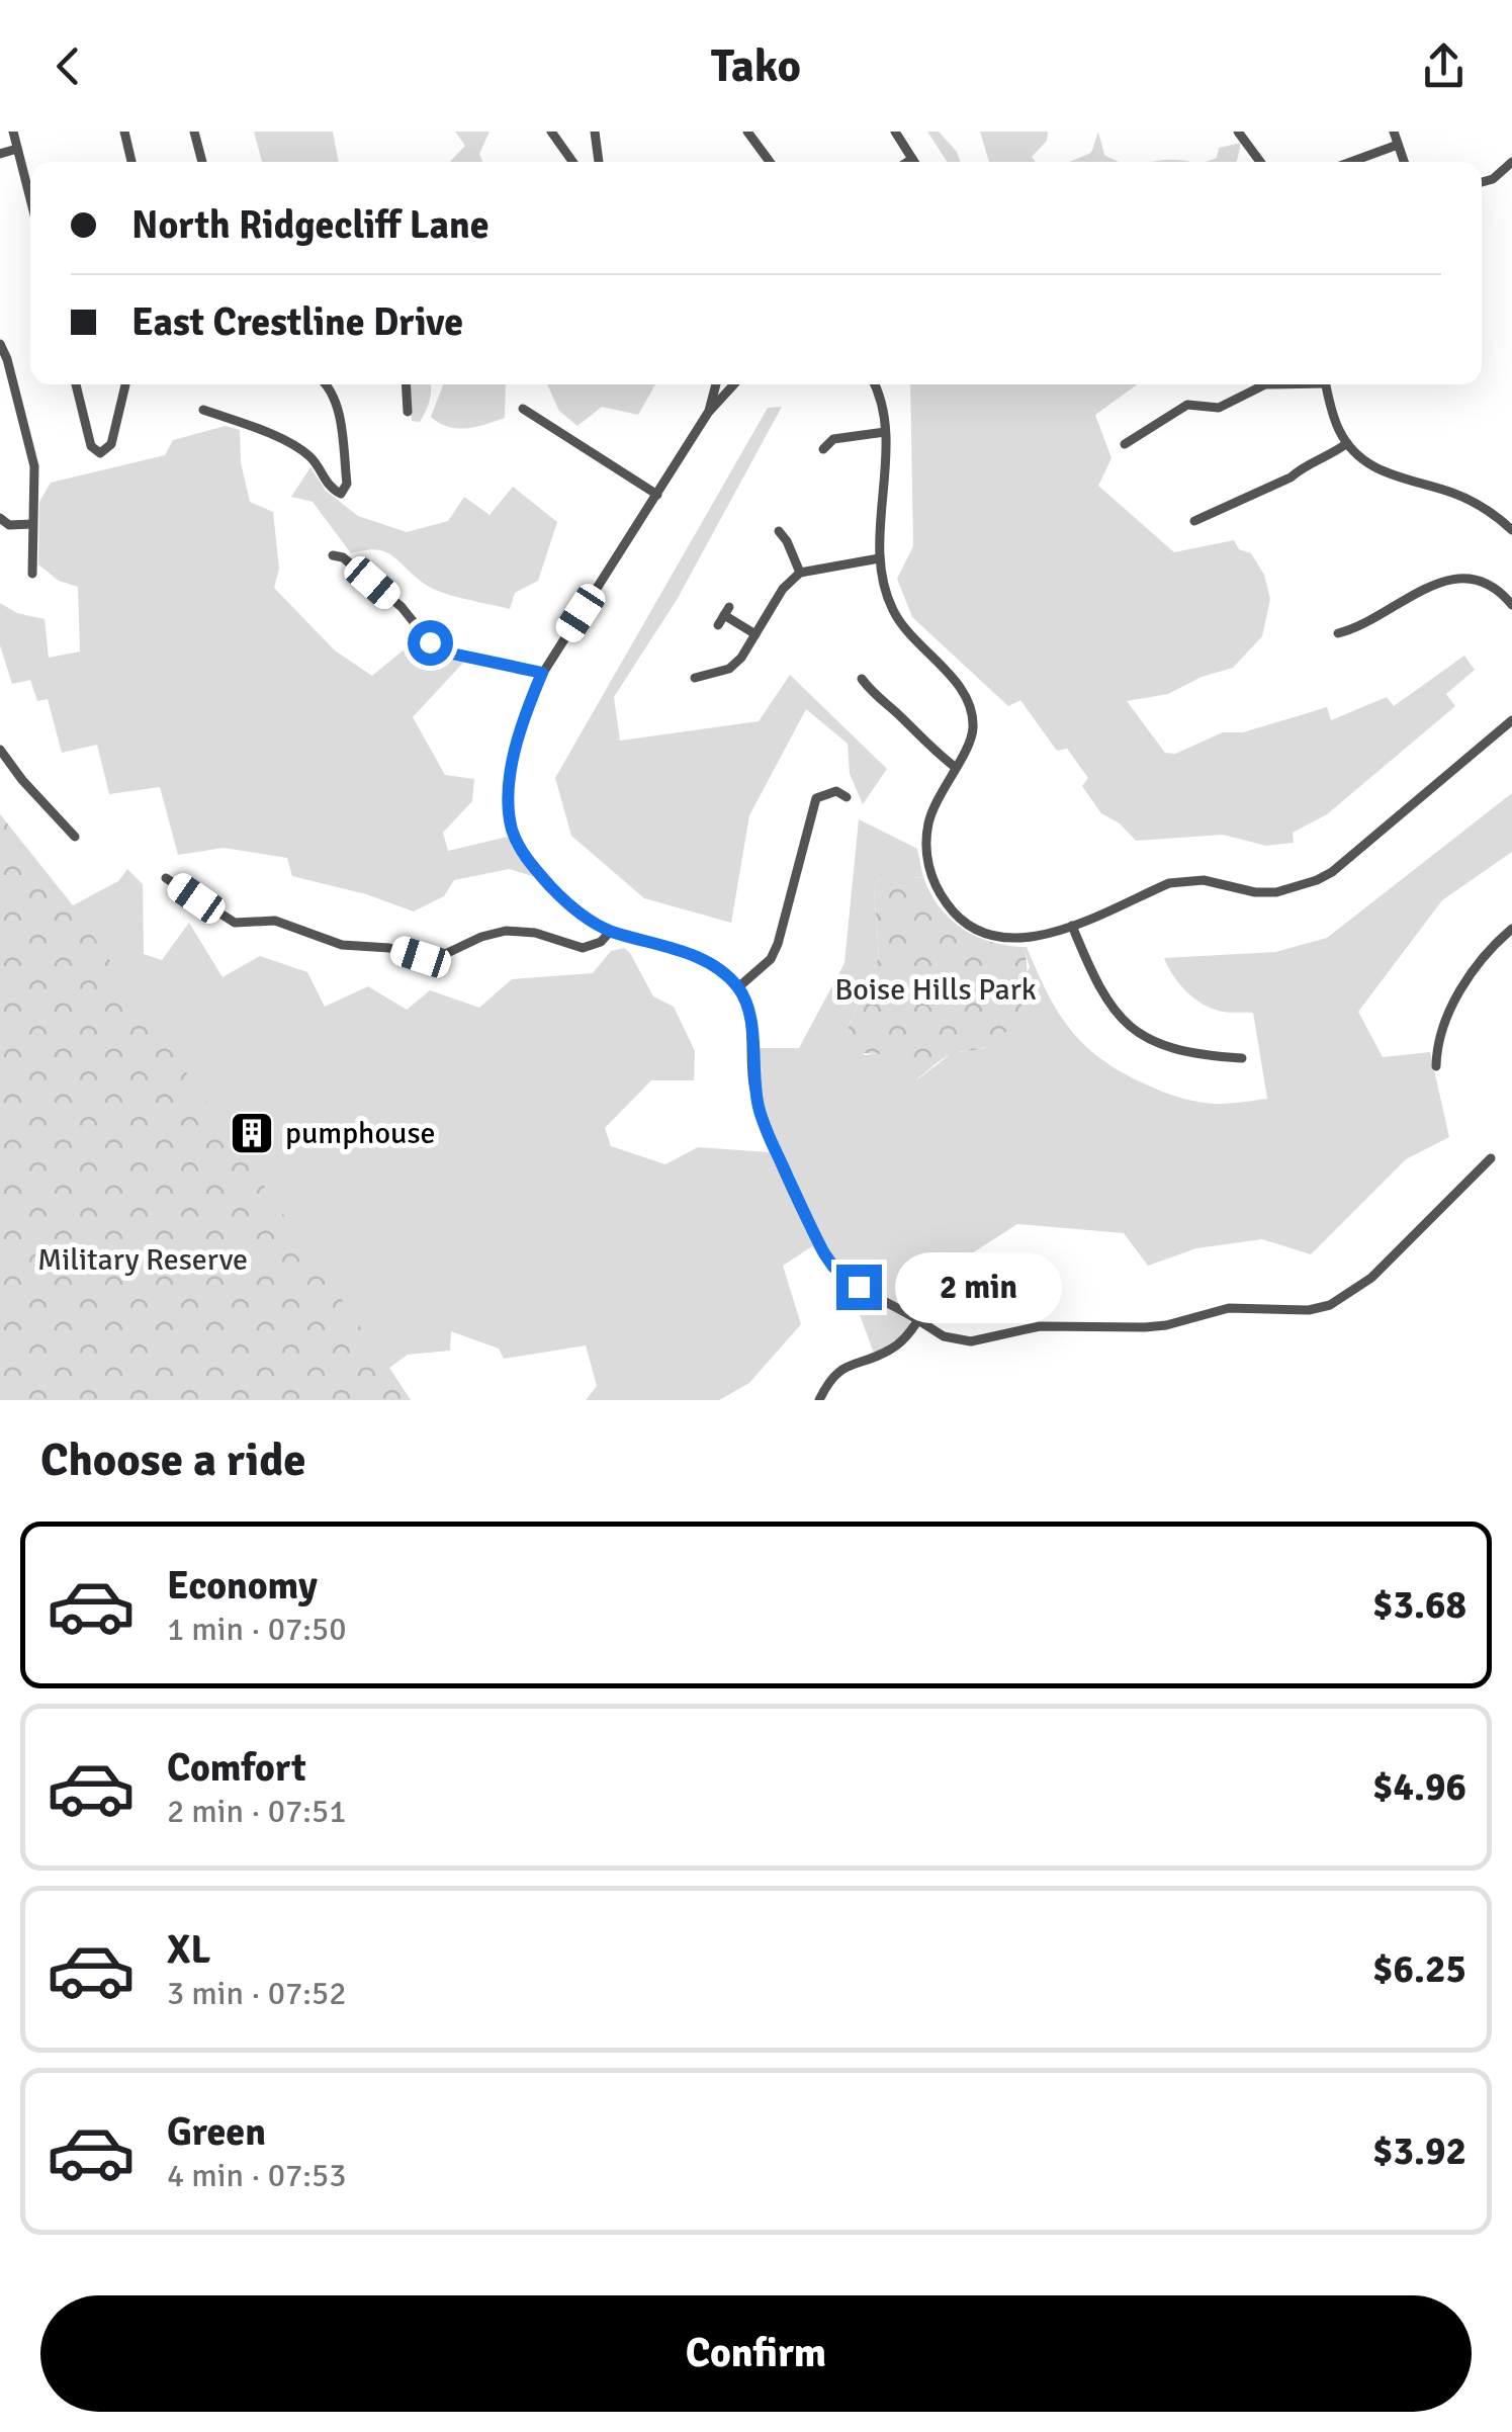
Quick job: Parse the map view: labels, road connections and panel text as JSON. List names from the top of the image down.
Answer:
{
  "parks": ["Boise Hills Park", "Military Reserve"],
  "places": {
    "building": ["pumphouse"]
  },
  "page": {
    "header": "Tako",
    "banner": ["North Ridgecliff Lane", "East Crestline Drive"],
    "bubble": "2 min",
    "heading": "Choose a ride",
    "list": [
      {
        "name": "Economy",
        "note": "1 min · 07:50",
        "value": "$3.68"
      },
      {
        "name": "Comfort",
        "note": "2 min · 07:51",
        "value": "$4.96"
      },
      {
        "name": "XL",
        "note": "3 min · 07:52",
        "value": "$6.25"
      },
      {
        "name": "Green",
        "note": "4 min · 07:53",
        "value": "$3.92"
      }
    ],
    "buttons": "Confirm"
  }
}
